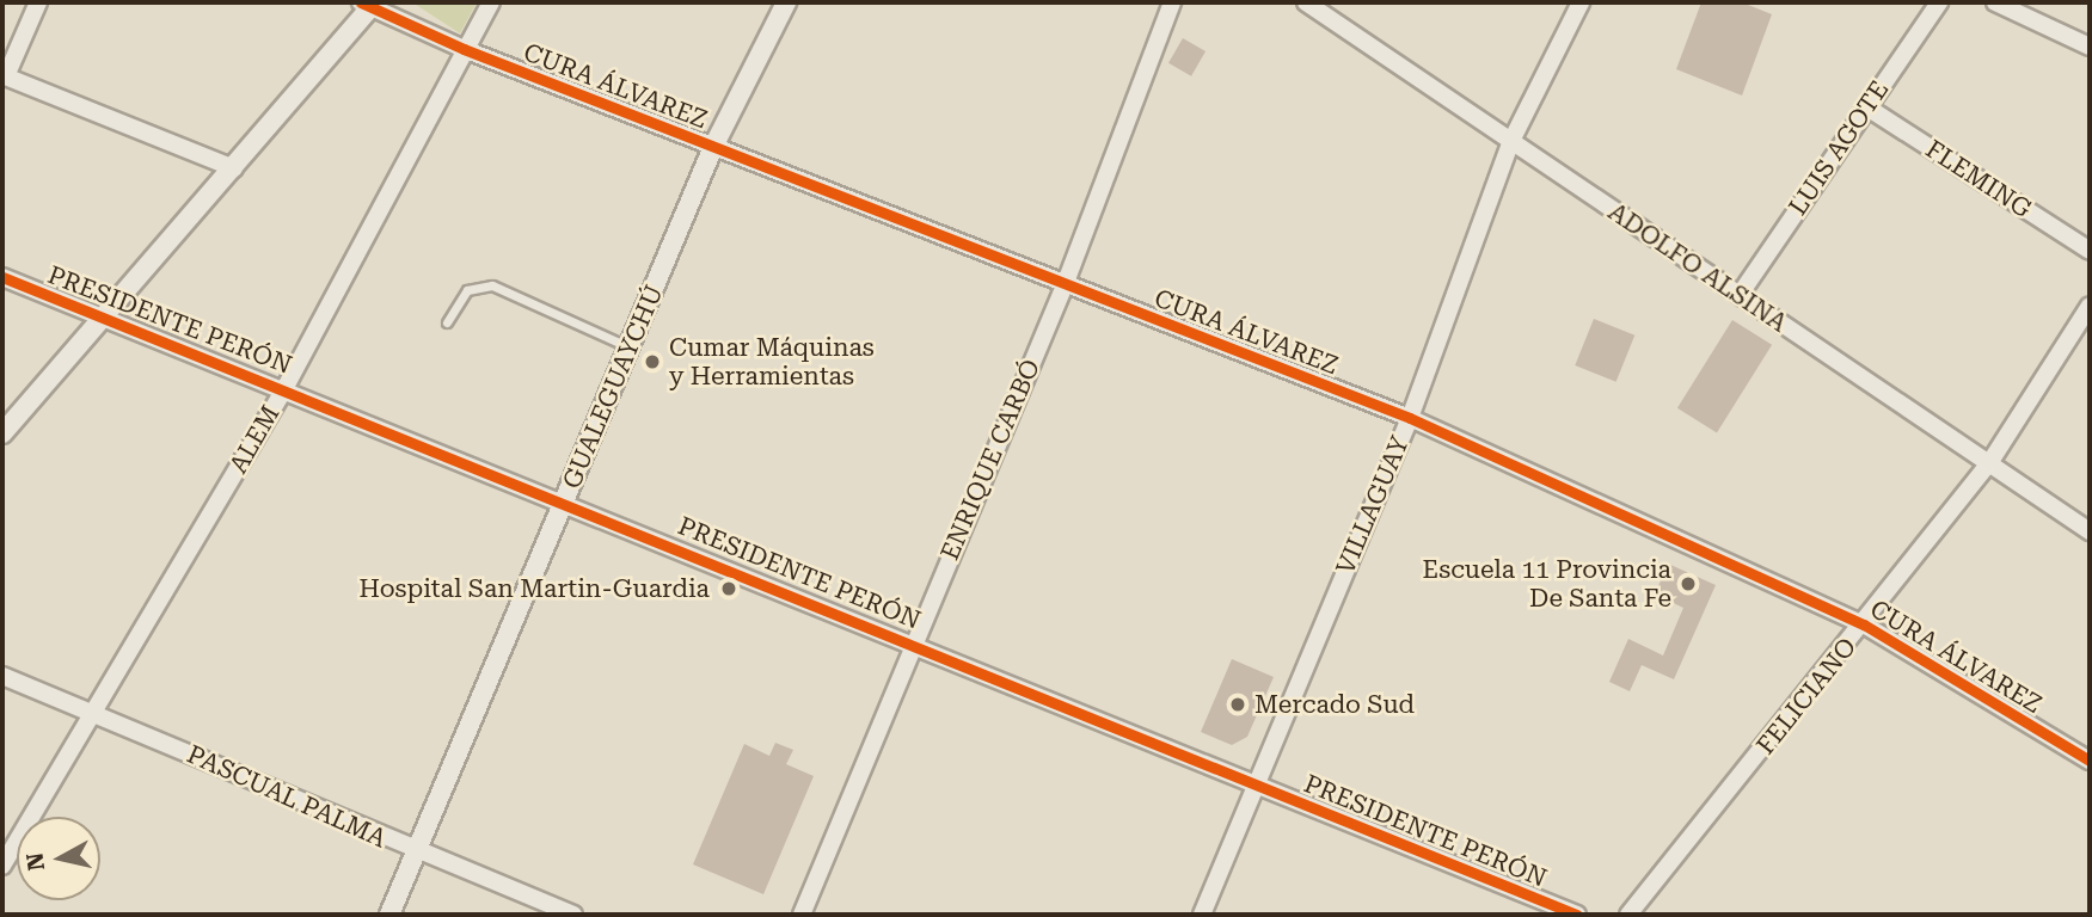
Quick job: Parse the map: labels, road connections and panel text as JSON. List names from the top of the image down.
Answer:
{
  "streets": {
    "street": [
      "CURA ÁLVAREZ",
      "LUIS AGOTE",
      "FLEMING",
      "ADOLFO ALSINA",
      "PRESIDENTE PERÓN",
      "GUALEGUAYCHÚ",
      "ALEM",
      "ENRIQUE CARBÓ",
      "VILLAGUAY",
      "FELICIANO",
      "PASCUAL PALMA"
    ]
  },
  "crossings": [
    ["CURA ÁLVAREZ", "GUALEGUAYCHÚ"],
    ["CURA ÁLVAREZ", "ALEM"],
    ["CURA ÁLVAREZ", "ENRIQUE CARBÓ"],
    ["CURA ÁLVAREZ", "VILLAGUAY"],
    ["CURA ÁLVAREZ", "FELICIANO"],
    ["LUIS AGOTE", "FLEMING"],
    ["LUIS AGOTE", "ADOLFO ALSINA"],
    ["ADOLFO ALSINA", "VILLAGUAY"],
    ["ADOLFO ALSINA", "FELICIANO"],
    ["PRESIDENTE PERÓN", "GUALEGUAYCHÚ"],
    ["PRESIDENTE PERÓN", "ALEM"],
    ["PRESIDENTE PERÓN", "ENRIQUE CARBÓ"],
    ["PRESIDENTE PERÓN", "VILLAGUAY"],
    ["GUALEGUAYCHÚ", "PASCUAL PALMA"],
    ["ALEM", "PASCUAL PALMA"]
  ],
  "places": [
    "Cumar Máquinas y Herramientas",
    "Escuela 11 Provincia De Santa Fe",
    "Hospital San Martin-Guardia",
    "Mercado Sud"
  ],
  "north": "left"
}
